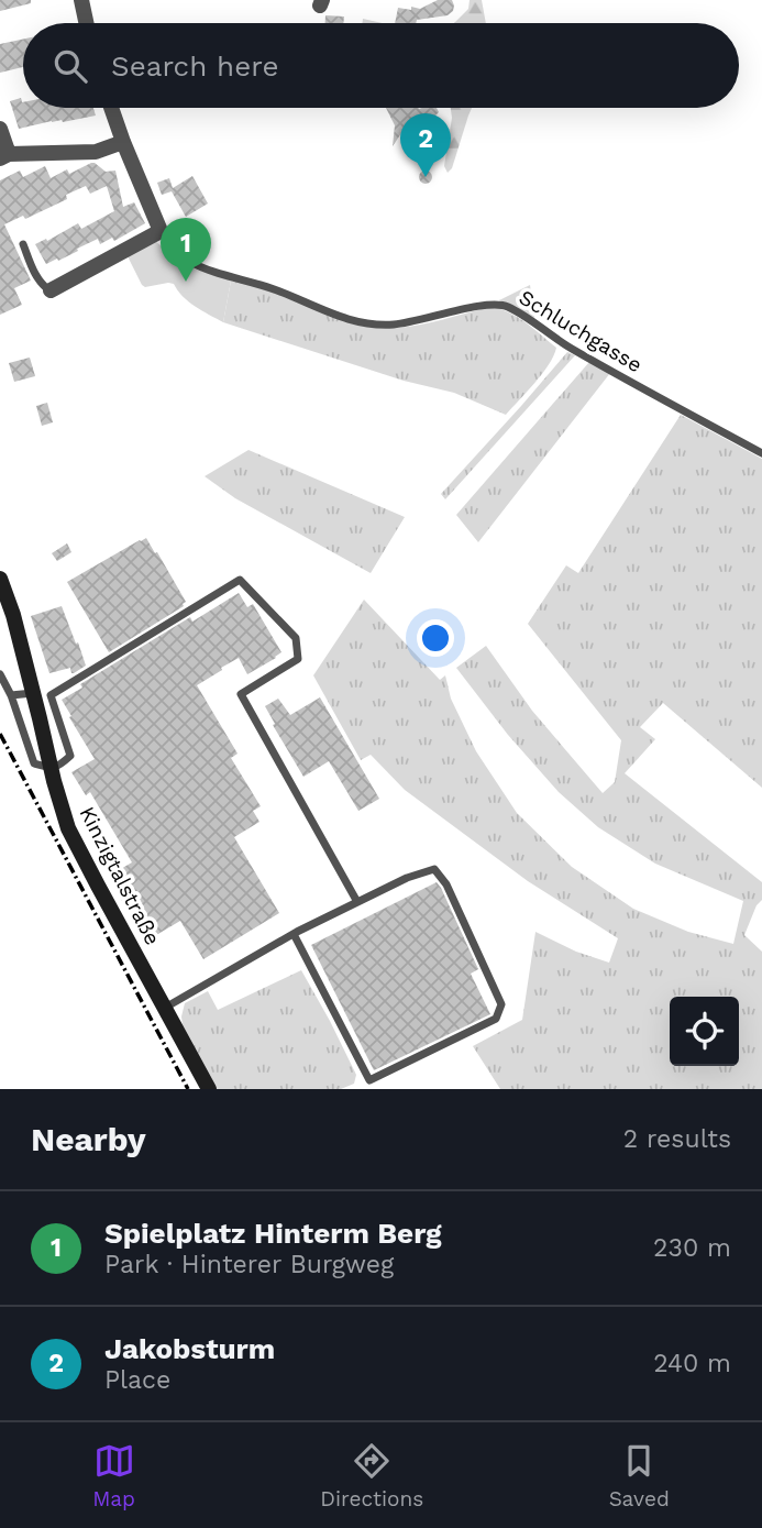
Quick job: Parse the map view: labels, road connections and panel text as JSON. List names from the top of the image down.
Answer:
{
  "streets": {
    "main road": ["Kinzigtalstraße"],
    "lane": ["Schluchgasse"]
  },
  "page": {
    "search": "Search here",
    "pins": ["2", "1"],
    "heading": ["Nearby", "2 results"],
    "list": [
      {
        "mark": "1",
        "name": "Spielplatz Hinterm Berg",
        "note": "Park · Hinterer Burgweg",
        "value": "230 m"
      },
      {
        "mark": "2",
        "name": "Jakobsturm",
        "note": "Place",
        "value": "240 m"
      }
    ],
    "nav": ["Map", "Directions", "Saved"]
  }
}
